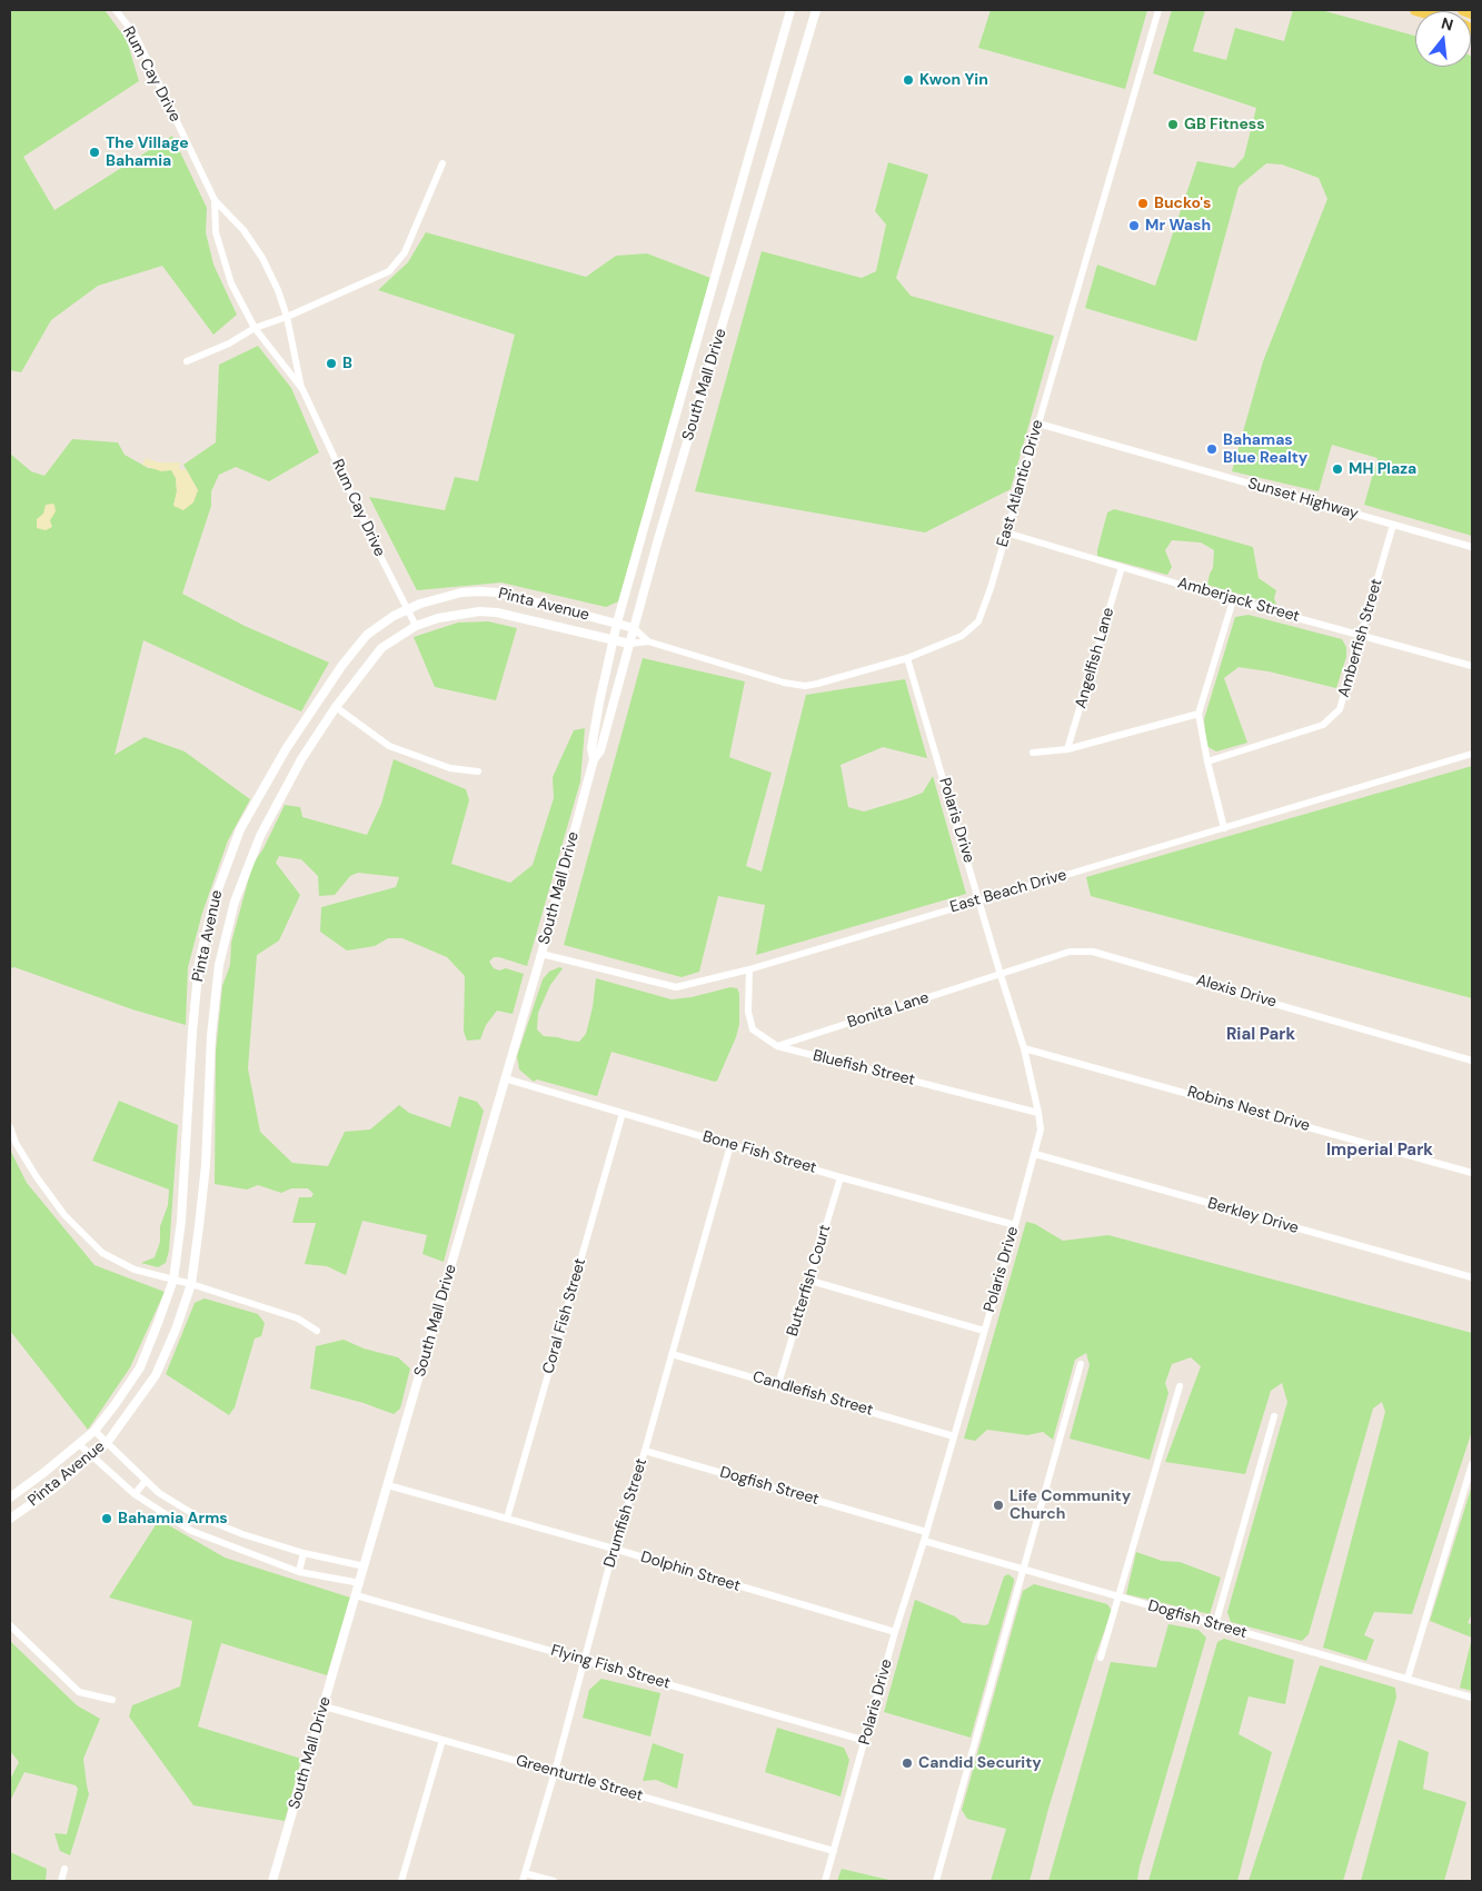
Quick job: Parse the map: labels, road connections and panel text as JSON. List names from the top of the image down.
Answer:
{
  "streets": {
    "street": [
      "Rum Cay Drive",
      "South Mall Drive",
      "East Atlantic Drive",
      "Sunset Highway",
      "Amberjack Street",
      "Pinta Avenue",
      "Amberfish Street",
      "Angelfish Lane",
      "Polaris Drive",
      "East Beach Drive",
      "Alexis Drive",
      "Bonita Lane",
      "Bluefish Street",
      "Robins Nest Drive",
      "Bone Fish Street",
      "Berkley Drive",
      "Butterfish Court",
      "Coral Fish Street",
      "Candlefish Street",
      "Dogfish Street",
      "Drumfish Street",
      "Dolphin Street",
      "Flying Fish Street",
      "Greenturtle Street"
    ]
  },
  "crossings": [
    ["Rum Cay Drive", "Pinta Avenue"],
    ["South Mall Drive", "East Atlantic Drive"],
    ["South Mall Drive", "Pinta Avenue"],
    ["South Mall Drive", "East Beach Drive"],
    ["South Mall Drive", "Bone Fish Street"],
    ["South Mall Drive", "Dolphin Street"],
    ["South Mall Drive", "Flying Fish Street"],
    ["South Mall Drive", "Greenturtle Street"],
    ["East Atlantic Drive", "Sunset Highway"],
    ["East Atlantic Drive", "Amberjack Street"],
    ["East Atlantic Drive", "Pinta Avenue"],
    ["East Atlantic Drive", "Polaris Drive"],
    ["Sunset Highway", "Amberfish Street"],
    ["Amberjack Street", "Amberfish Street"],
    ["Amberjack Street", "Angelfish Lane"],
    ["Polaris Drive", "East Beach Drive"],
    ["Polaris Drive", "Alexis Drive"],
    ["Polaris Drive", "Bonita Lane"],
    ["Polaris Drive", "Bluefish Street"],
    ["Polaris Drive", "Robins Nest Drive"],
    ["Polaris Drive", "Bone Fish Street"],
    ["Polaris Drive", "Berkley Drive"],
    ["Polaris Drive", "Candlefish Street"],
    ["Polaris Drive", "Dogfish Street"],
    ["Polaris Drive", "Dolphin Street"],
    ["Polaris Drive", "Flying Fish Street"],
    ["Polaris Drive", "Greenturtle Street"],
    ["East Beach Drive", "Bluefish Street"],
    ["Alexis Drive", "Bonita Lane"],
    ["Bonita Lane", "Bluefish Street"],
    ["Bone Fish Street", "Butterfish Court"],
    ["Bone Fish Street", "Coral Fish Street"],
    ["Bone Fish Street", "Drumfish Street"],
    ["Butterfish Court", "Candlefish Street"],
    ["Coral Fish Street", "Dolphin Street"],
    ["Candlefish Street", "Drumfish Street"],
    ["Dogfish Street", "Drumfish Street"],
    ["Drumfish Street", "Dolphin Street"],
    ["Drumfish Street", "Flying Fish Street"],
    ["Drumfish Street", "Greenturtle Street"]
  ],
  "districts": ["Rial Park", "Imperial Park"],
  "places": [
    "Kwon Yin",
    "GB Fitness",
    "The Village Bahamia",
    "Bucko's",
    "Mr Wash",
    "B",
    "Bahamas Blue Realty",
    "MH Plaza",
    "Life Community Church",
    "Bahamia Arms",
    "Candid Security"
  ],
  "north": "top"
}
